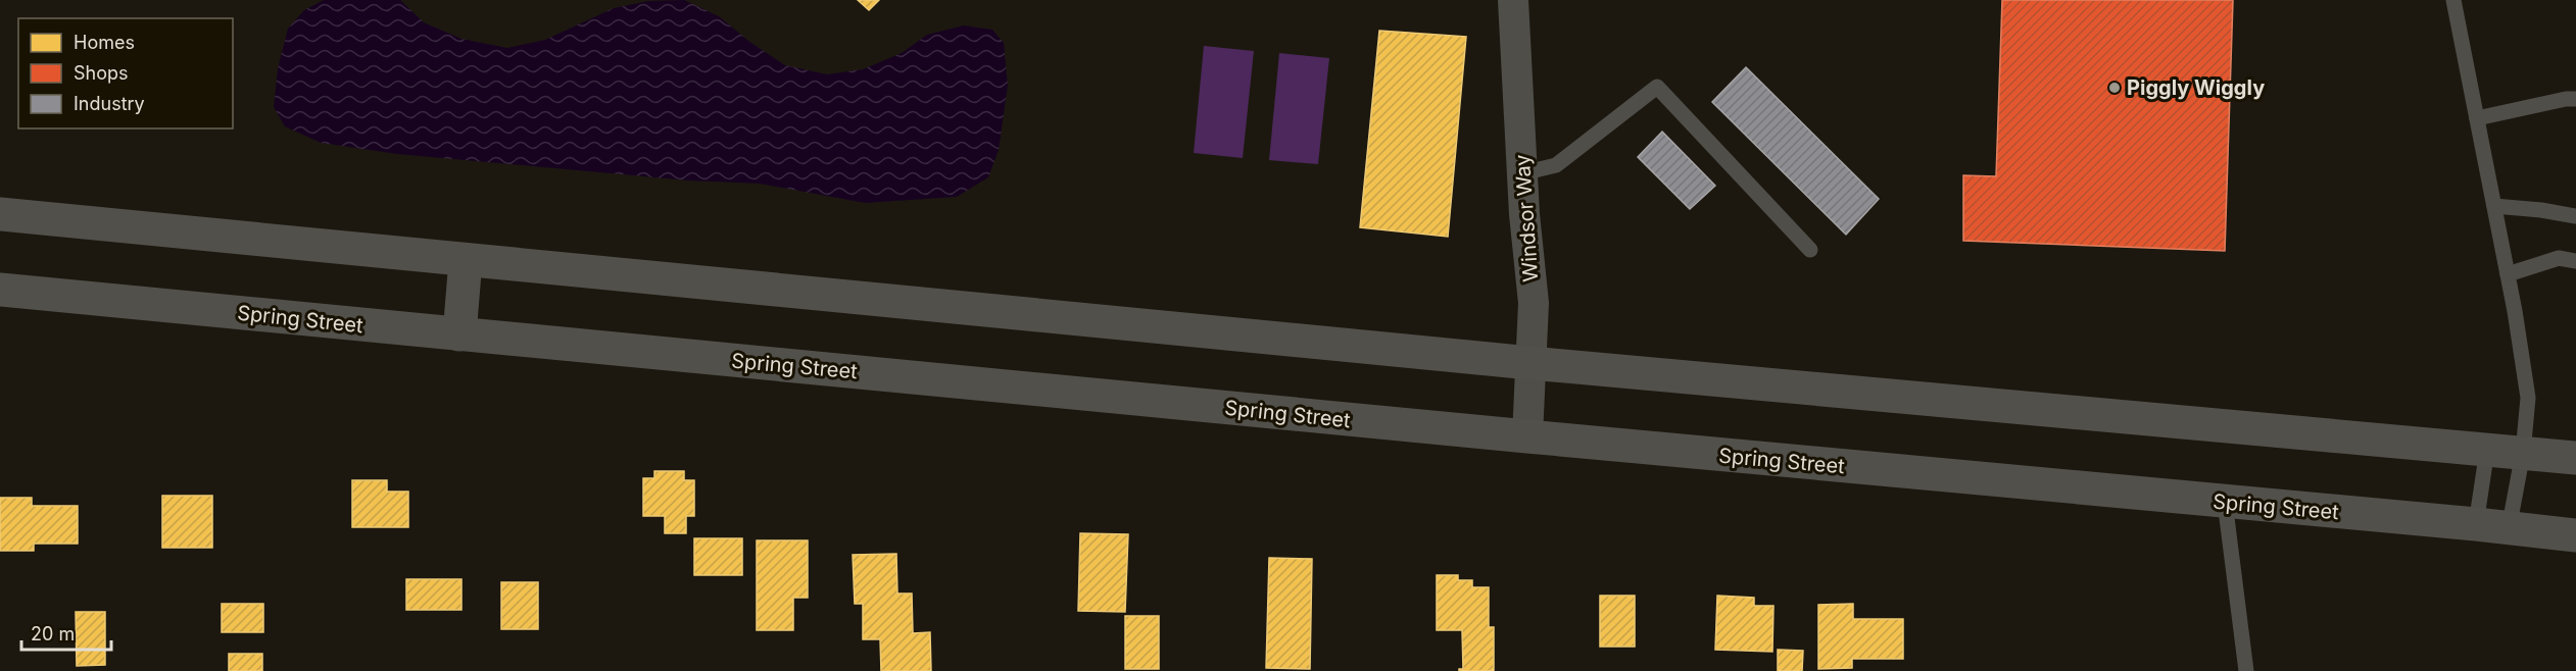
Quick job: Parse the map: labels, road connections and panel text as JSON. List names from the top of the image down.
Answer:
{
  "streets": {
    "main road": ["Spring Street"],
    "street": ["Windsor Way"]
  },
  "crossings": [
    ["Windsor Way", "Spring Street"]
  ],
  "places": ["Piggly Wiggly"],
  "legend": ["Homes", "Shops", "Industry"],
  "scale_bar": "20 m"
}
